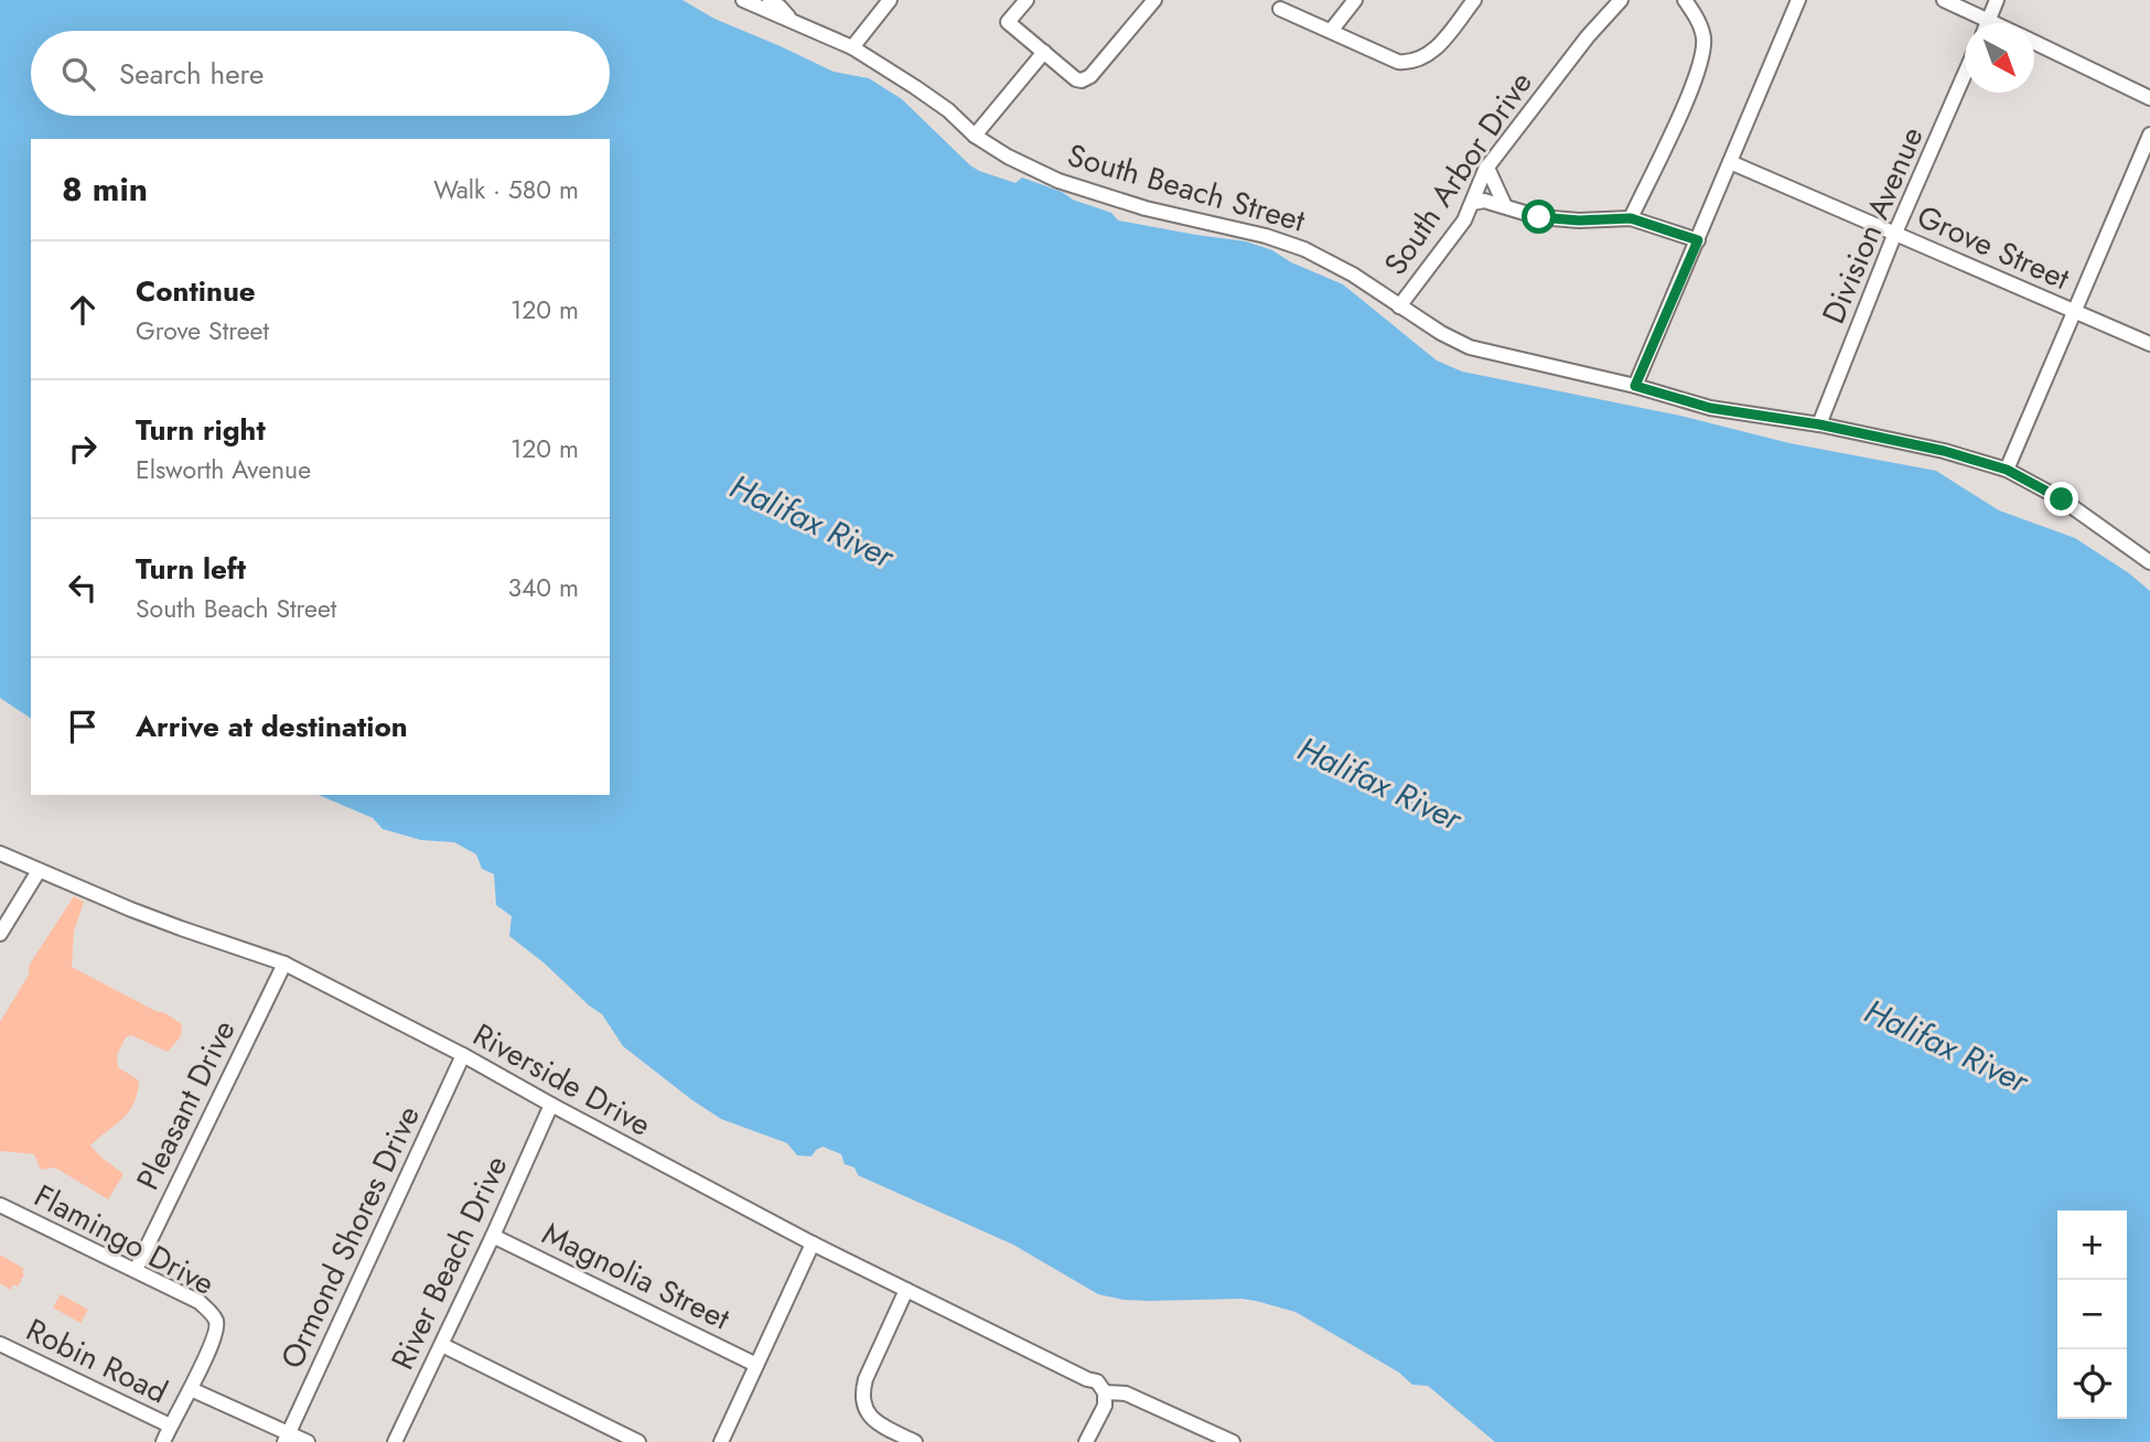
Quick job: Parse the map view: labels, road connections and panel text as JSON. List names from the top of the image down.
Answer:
{
  "streets": {
    "street": [
      "South Arbor Drive",
      "South Beach Street",
      "Division Avenue",
      "Grove Street",
      "Riverside Drive",
      "Pleasant Drive",
      "Ormond Shores Drive",
      "Flamingo Drive",
      "River Beach Drive",
      "Magnolia Street",
      "Robin Road"
    ]
  },
  "crossings": [
    ["South Arbor Drive", "South Beach Street"],
    ["South Beach Street", "Division Avenue"],
    ["Division Avenue", "Grove Street"],
    ["Riverside Drive", "Pleasant Drive"],
    ["Riverside Drive", "Ormond Shores Drive"],
    ["Riverside Drive", "River Beach Drive"],
    ["Pleasant Drive", "Flamingo Drive"],
    ["River Beach Drive", "Magnolia Street"]
  ],
  "water": ["Halifax River"],
  "north": "bottom right",
  "page": {
    "search": "Search here",
    "heading": ["8 min", "Walk · 580 m"],
    "list": [
      ["Continue", "Grove Street", "120 m"],
      ["Turn right", "Elsworth Avenue", "120 m"],
      ["Turn left", "South Beach Street", "340 m"],
      "Arrive at destination"
    ],
    "map_buttons": ["+", "−"]
  }
}
